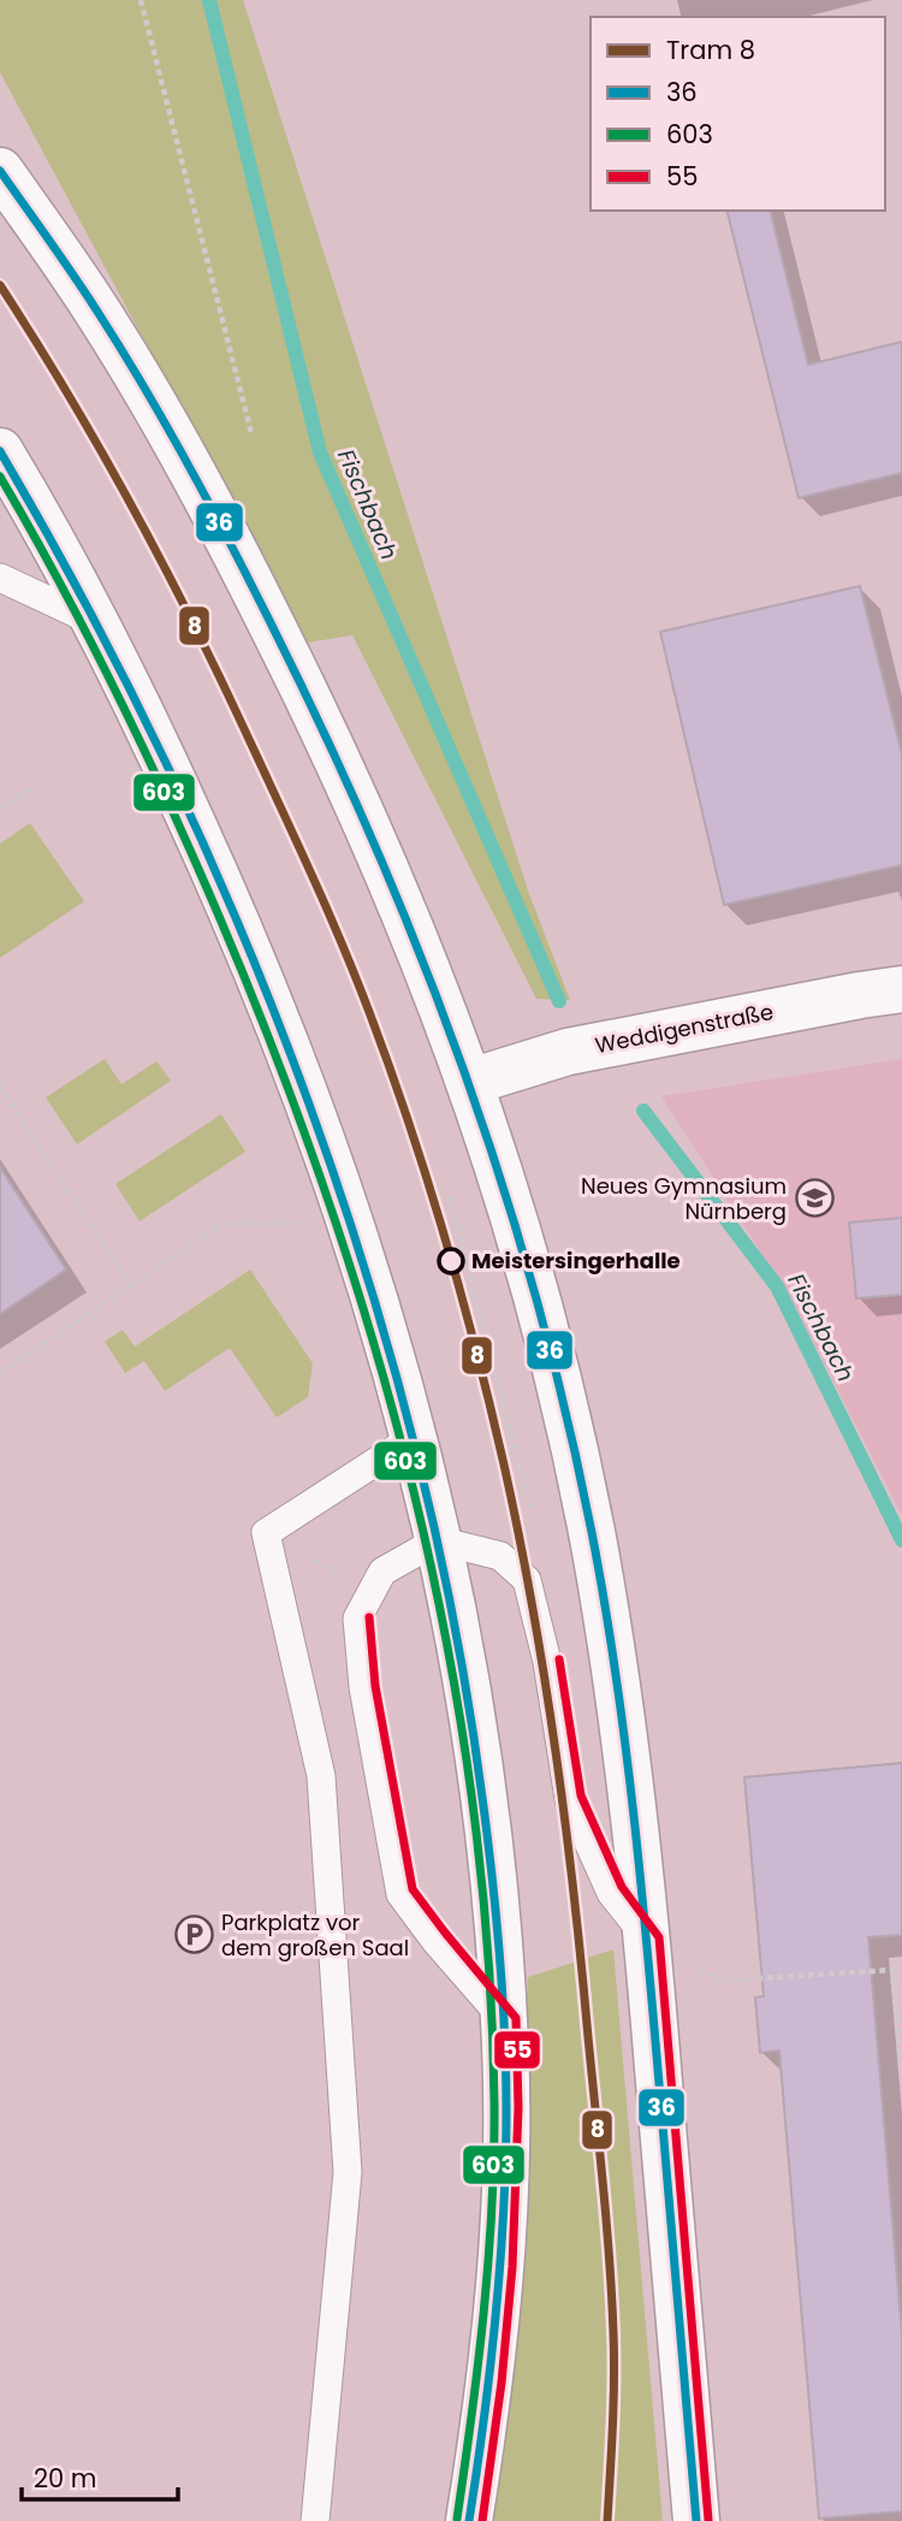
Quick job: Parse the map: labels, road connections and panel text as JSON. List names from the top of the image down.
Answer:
{
  "streets": {
    "main road": ["Weddigenstraße"]
  },
  "water": ["Fischbach"],
  "places": {
    "school or university": ["Neues Gymnasium Nürnberg"],
    "other": ["Meistersingerhalle"],
    "parking": ["Parkplatz vor dem großen Saal"]
  },
  "lines": [
    "transit line 36",
    "tram line 8",
    "transit line 603",
    "transit line 55"
  ],
  "legend": [
    "Tram 8",
    "36",
    "603",
    "55"
  ],
  "scale_bar": "20 m"
}
